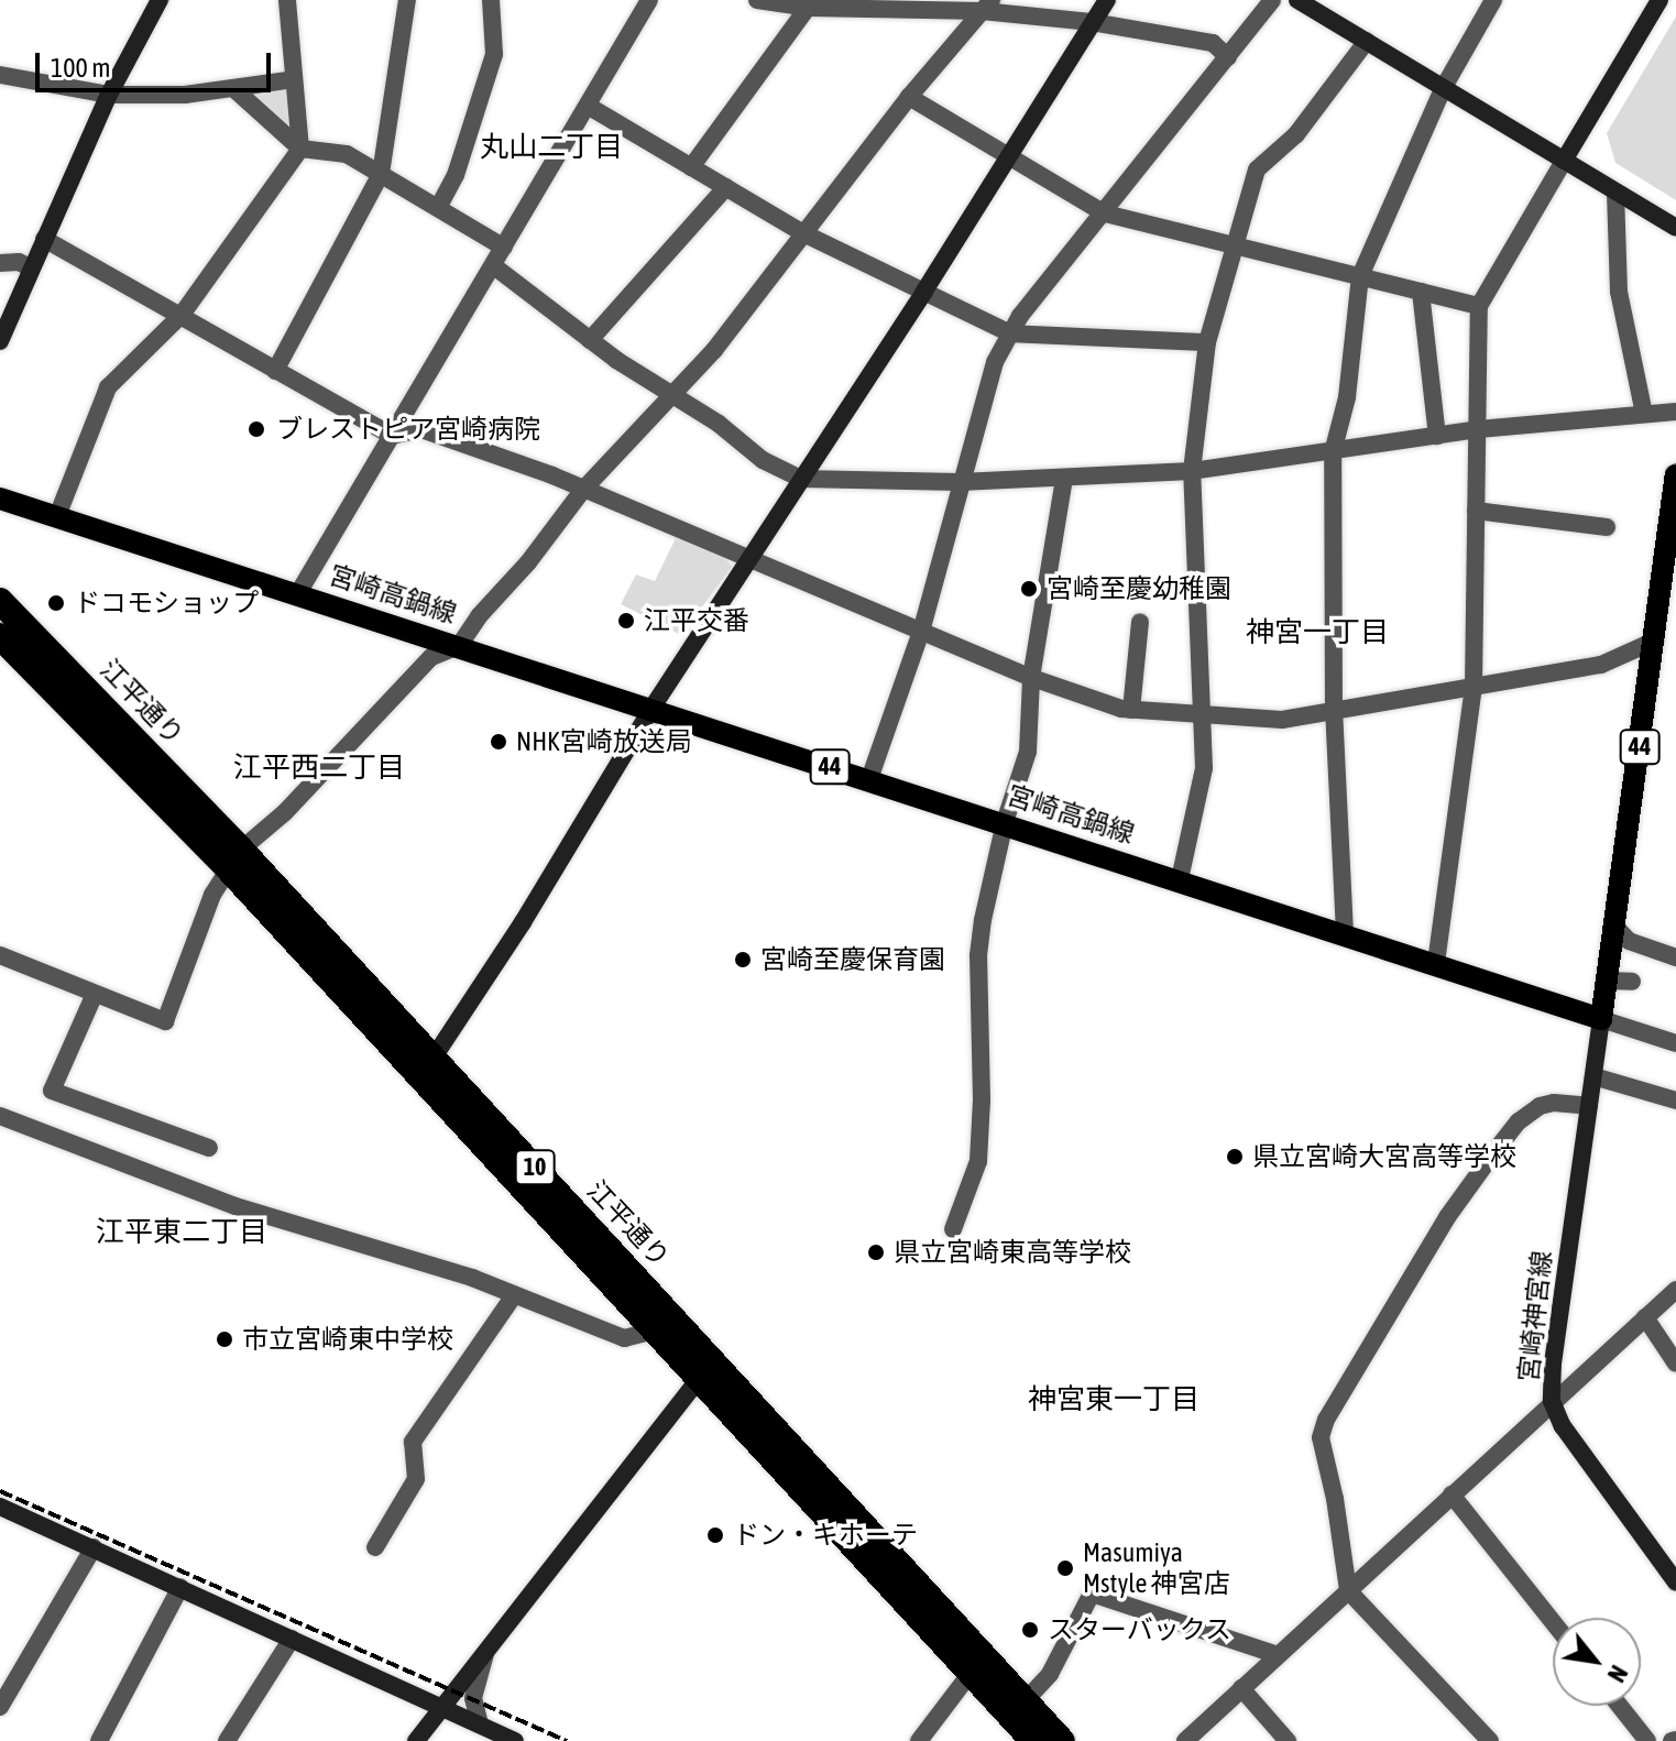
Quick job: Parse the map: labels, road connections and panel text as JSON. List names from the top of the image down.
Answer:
{
  "streets": {
    "highway": ["江平通り", "10"],
    "main road": ["宮崎高鍋線", "44"],
    "street": ["宮崎神宮線"]
  },
  "crossings": [
    ["宮崎高鍋線", "44"],
    ["宮崎高鍋線", "宮崎神宮線"],
    ["44", "宮崎神宮線"]
  ],
  "districts": [
    "丸山二丁目",
    "神宮一丁目",
    "江平西二丁目",
    "江平東二丁目",
    "神宮東一丁目"
  ],
  "places": [
    "ブレストピア宮崎病院",
    "宮崎至慶幼稚園",
    "ドコモショップ",
    "江平交番",
    "NHK宮崎放送局",
    "宮崎至慶保育園",
    "県立宮崎大宮高等学校",
    "県立宮崎東高等学校",
    "市立宮崎東中学校",
    "ドン・キホーテ",
    "Masumiya Mstyle 神宮店",
    "スターバックス"
  ],
  "scale_bar": "100 m",
  "north": "bottom right"
}
